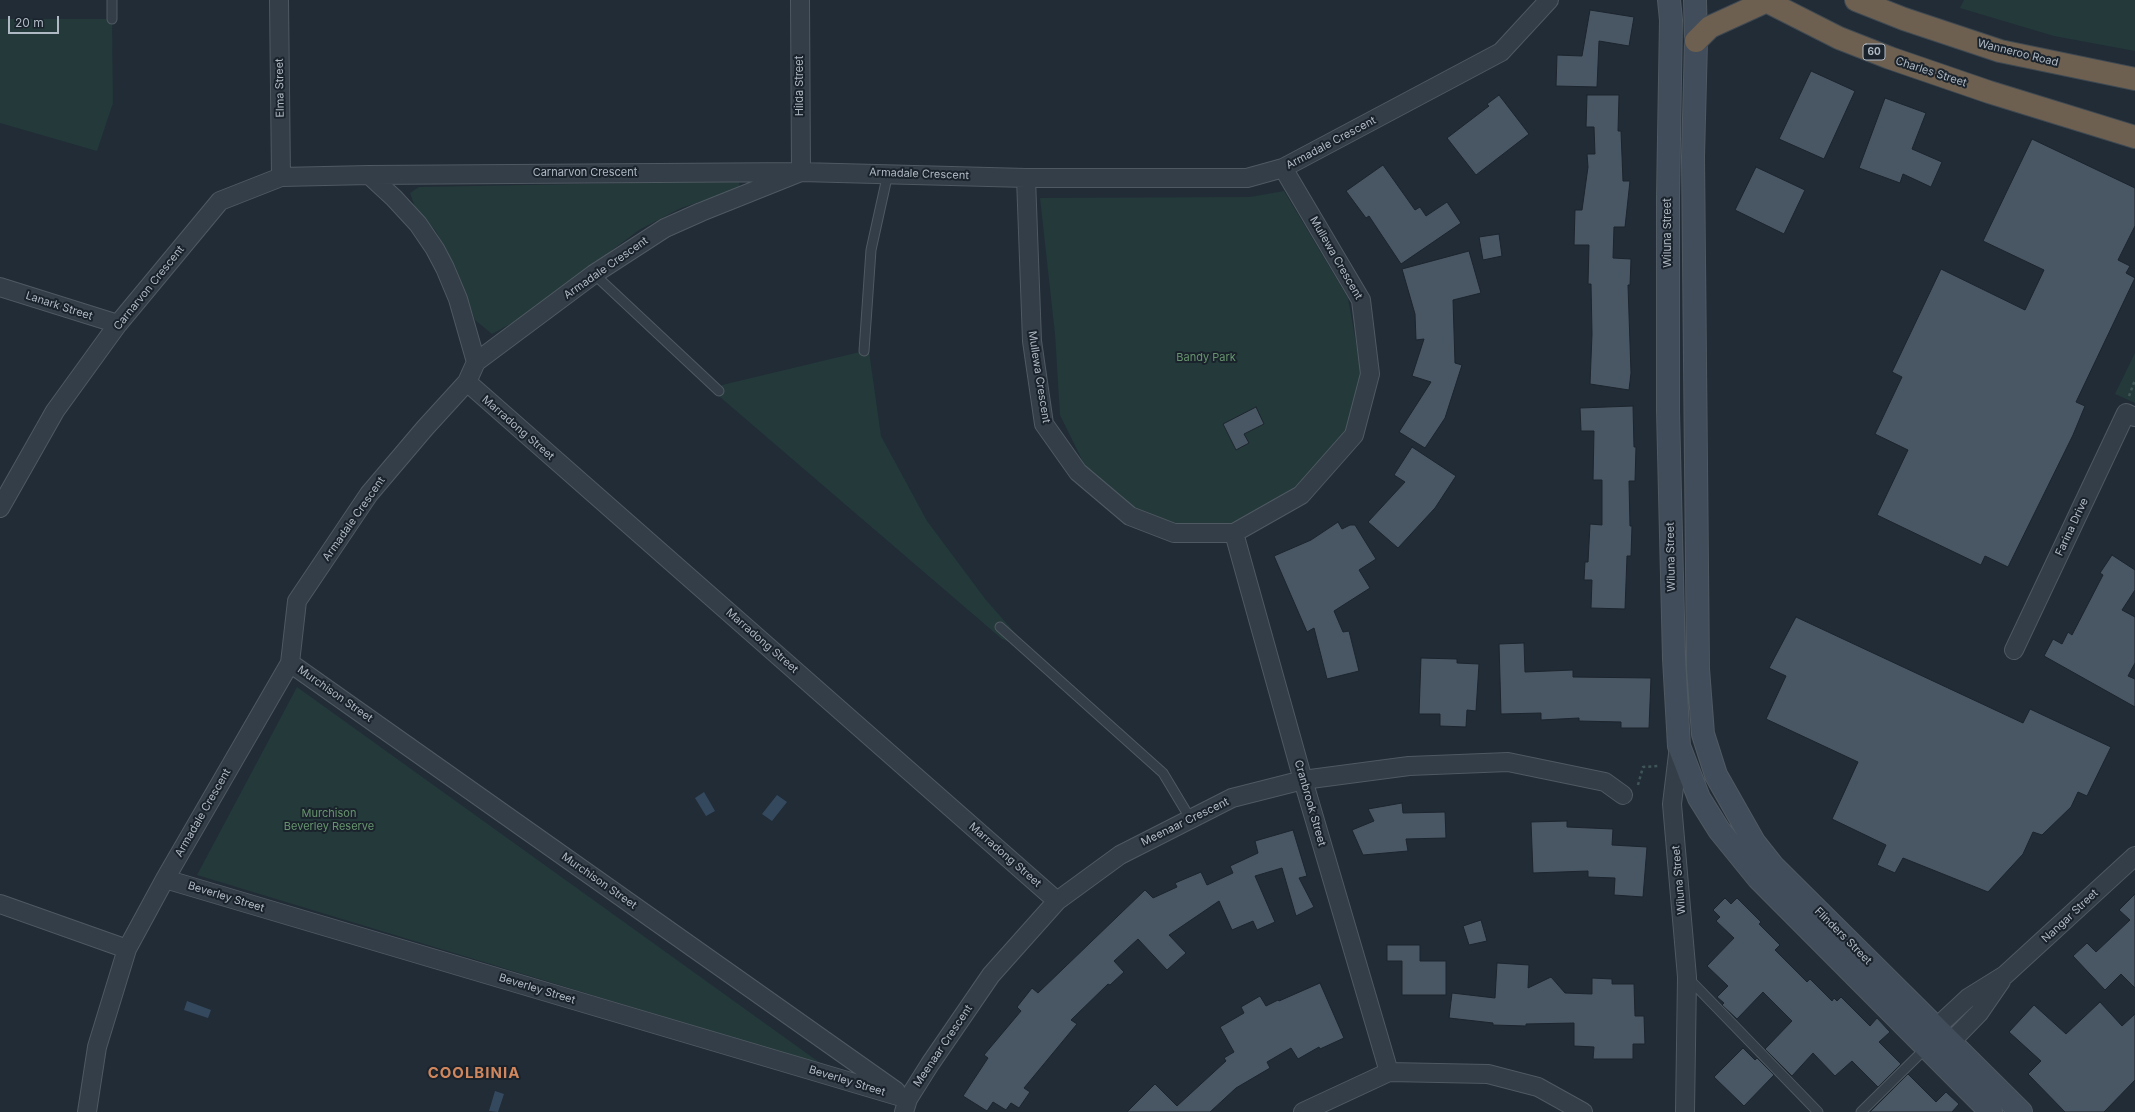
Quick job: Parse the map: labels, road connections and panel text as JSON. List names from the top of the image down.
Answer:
{
  "streets": {
    "highway": ["60", "Wanneroo Road", "Charles Street"],
    "main road": ["Wiluna Street", "Flinders Street"],
    "street": [
      "Hilda Street",
      "Elma Street",
      "Armadale Crescent",
      "Carnarvon Crescent",
      "Mullewa Crescent",
      "Lanark Street",
      "Marradong Street",
      "Farina Drive",
      "Murchison Street",
      "Cranbrook Street",
      "Meenaar Crescent",
      "Beverley Street",
      "Nangar Street"
    ]
  },
  "crossings": [
    ["Hilda Street", "Armadale Crescent"],
    ["Hilda Street", "Carnarvon Crescent"],
    ["Elma Street", "Carnarvon Crescent"],
    ["Armadale Crescent", "Carnarvon Crescent"],
    ["Armadale Crescent", "Mullewa Crescent"],
    ["Armadale Crescent", "Marradong Street"],
    ["Armadale Crescent", "Murchison Street"],
    ["Armadale Crescent", "Beverley Street"],
    ["Carnarvon Crescent", "Lanark Street"],
    ["Wiluna Street", "Flinders Street"],
    ["Mullewa Crescent", "Cranbrook Street"],
    ["Marradong Street", "Meenaar Crescent"],
    ["Murchison Street", "Meenaar Crescent"],
    ["Murchison Street", "Beverley Street"],
    ["Cranbrook Street", "Meenaar Crescent"],
    ["Meenaar Crescent", "Beverley Street"],
    ["Nangar Street", "Flinders Street"]
  ],
  "districts": ["COOLBINIA"],
  "parks": ["Bandy Park", "Murchison Beverley Reserve"],
  "scale_bar": "20 m"
}
